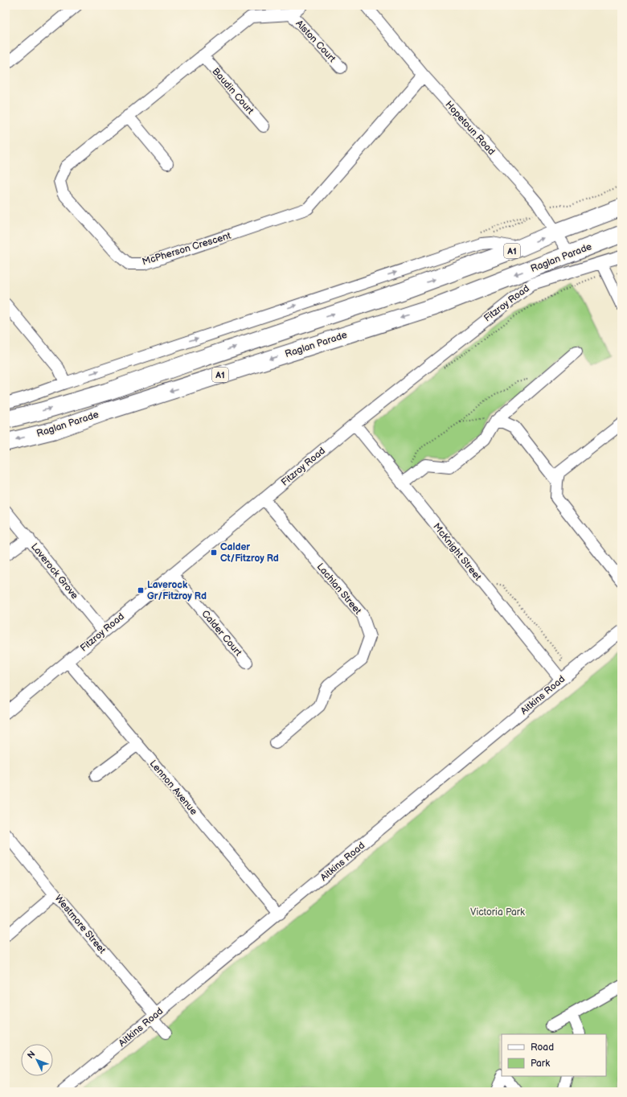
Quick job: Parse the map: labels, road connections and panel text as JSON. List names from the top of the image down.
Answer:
{
  "streets": {
    "highway": ["A1", "Raglan Parade"],
    "street": [
      "Alston Court",
      "Baudin Court",
      "Hopetoun Road",
      "McPherson Crescent",
      "Fitzroy Road",
      "McKnight Street",
      "Laverock Grove",
      "Lachlan Street",
      "Calder Court",
      "Aitkins Road",
      "Lennon Avenue",
      "Westmore Street"
    ]
  },
  "crossings": [
    ["Alston Court", "McPherson Crescent"],
    ["Baudin Court", "McPherson Crescent"],
    ["Hopetoun Road", "McPherson Crescent"],
    ["Hopetoun Road", "Raglan Parade"],
    ["Fitzroy Road", "McKnight Street"],
    ["Fitzroy Road", "Laverock Grove"],
    ["Fitzroy Road", "Lachlan Street"],
    ["Fitzroy Road", "Calder Court"],
    ["Fitzroy Road", "Lennon Avenue"],
    ["McKnight Street", "Aitkins Road"],
    ["Aitkins Road", "Lennon Avenue"],
    ["Aitkins Road", "Westmore Street"]
  ],
  "parks": ["Victoria Park"],
  "places": {
    "transit": ["Calder Ct/Fitzroy Rd", "Laverock Gr/Fitzroy Rd"]
  },
  "legend": ["Road", "Park"],
  "north": "top left"
}
